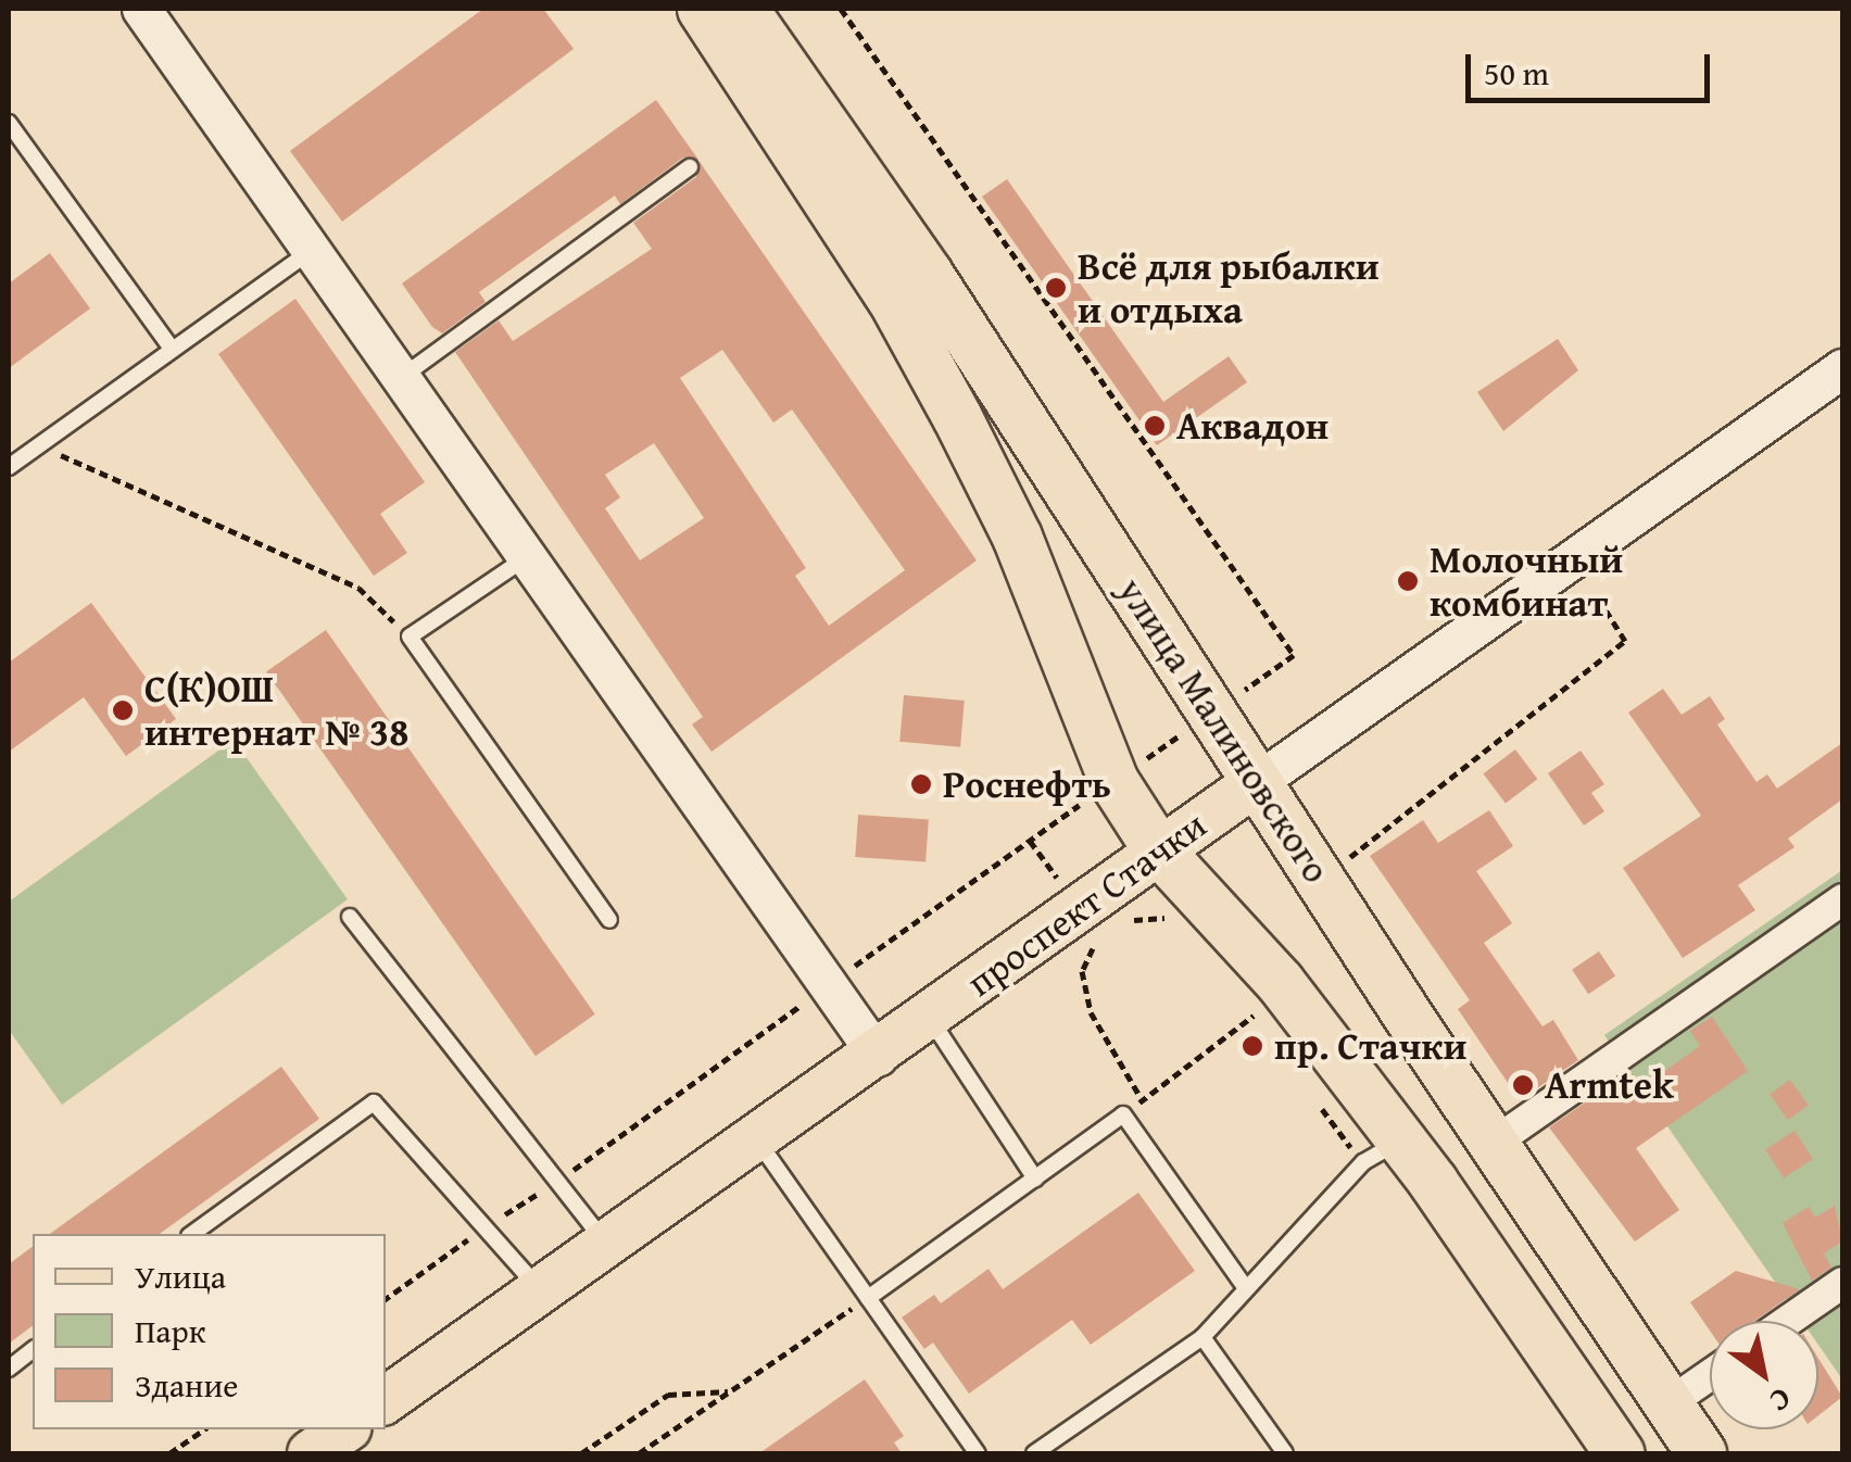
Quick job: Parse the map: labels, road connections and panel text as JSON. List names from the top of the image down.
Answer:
{
  "streets": {
    "highway": ["улица Малиновского"],
    "main road": ["проспект Стачки"]
  },
  "crossings": [
    ["улица Малиновского", "проспект Стачки"]
  ],
  "places": [
    "Всё для рыбалки и отдыха",
    "Аквадон",
    "Молочный комбинат",
    "С(К)ОШ интернат № 38",
    "Роснефть",
    "пр. Стачки",
    "Armtek"
  ],
  "legend": ["Улица", "Парк", "Здание"],
  "scale_bar": "50 m",
  "north": "bottom right"
}
